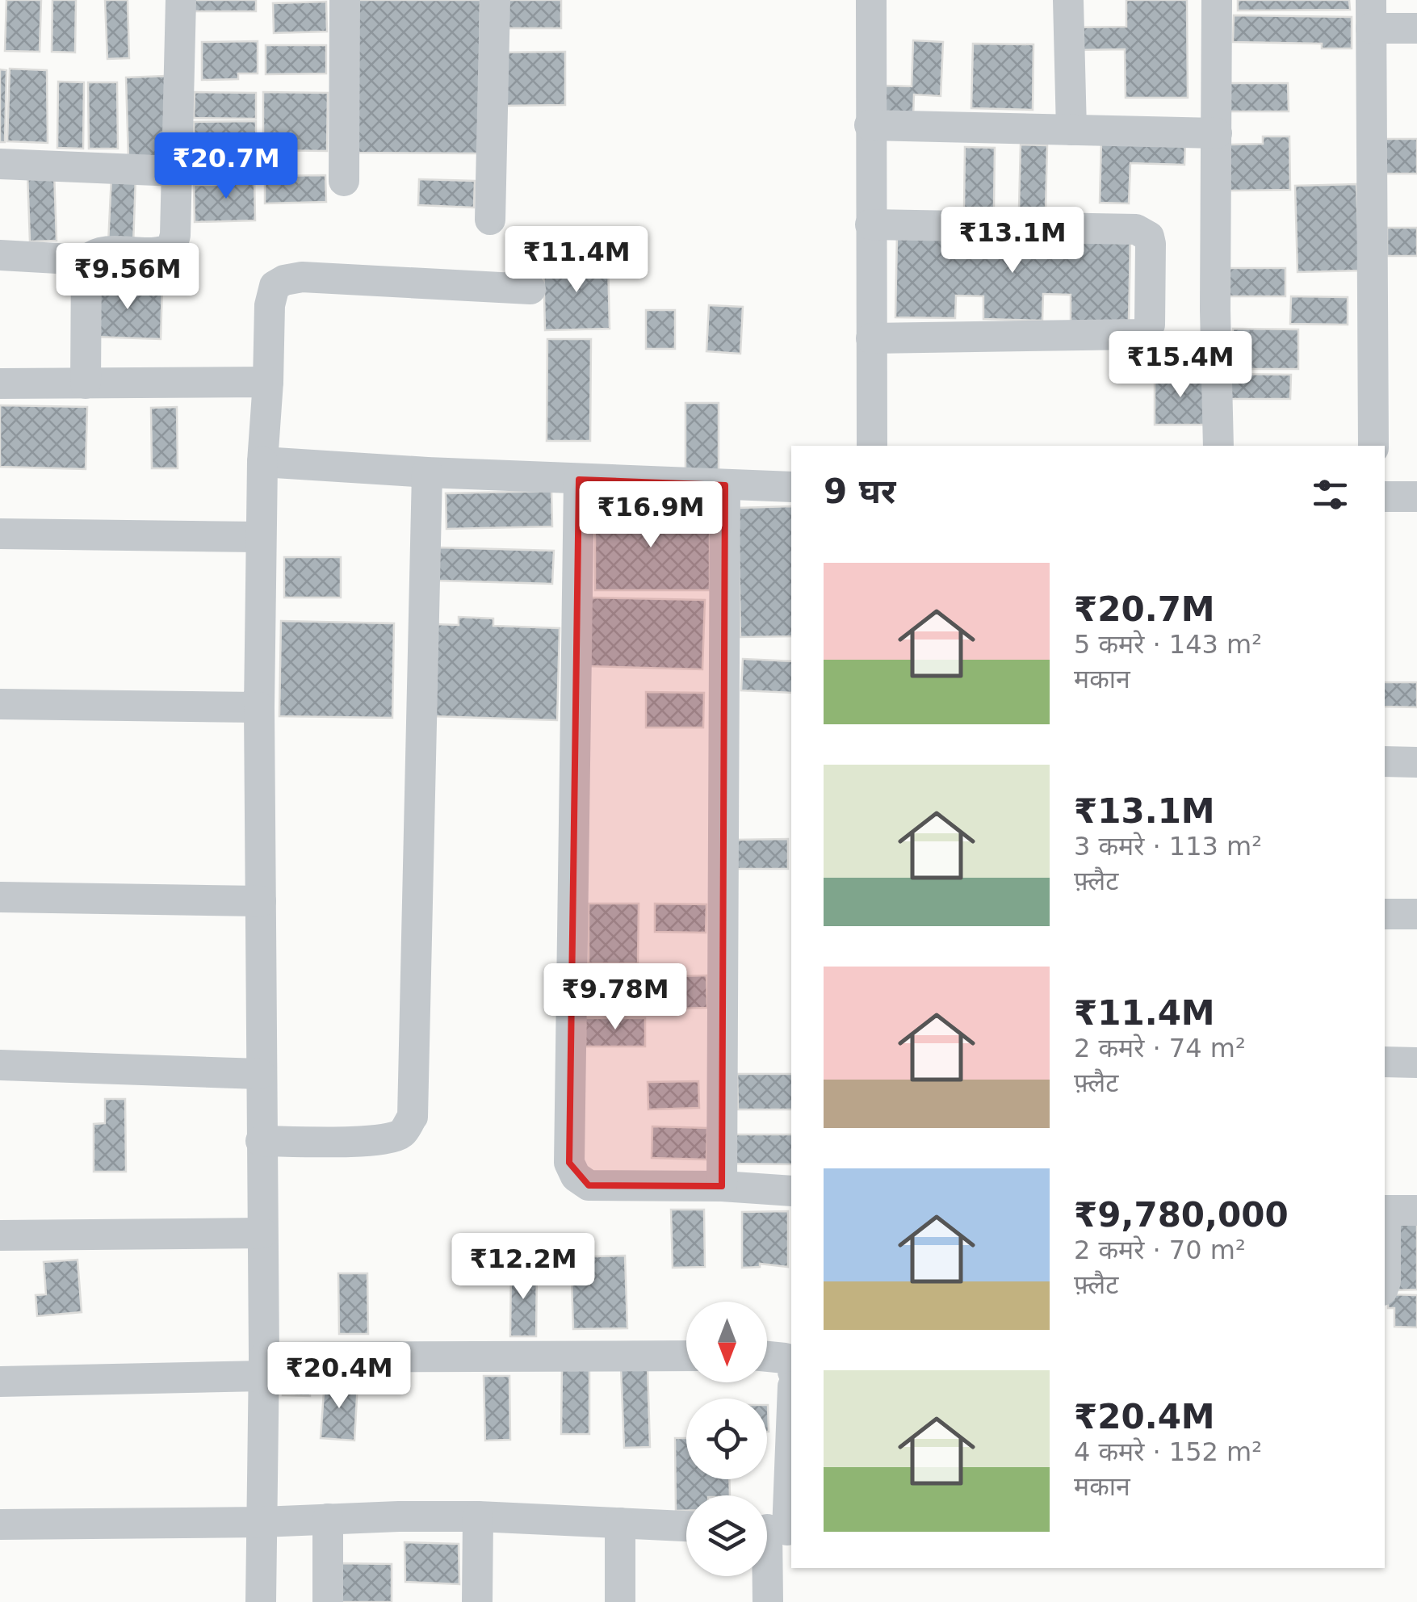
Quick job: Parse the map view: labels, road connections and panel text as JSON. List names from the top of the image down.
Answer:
{
  "north": "bottom",
  "page": {
    "price": [
      "₹20.7M",
      "₹13.1M",
      "₹11.4M",
      "₹9.56M",
      "₹15.4M",
      "₹16.9M",
      "₹9.78M",
      "₹12.2M",
      "₹20.4M"
    ],
    "heading": "9 घर",
    "list": [
      {
        "name": "₹20.7M",
        "note": "5 कमरे · 143 m² · मकान"
      },
      {
        "name": "₹13.1M",
        "note": "3 कमरे · 113 m² · फ़्लैट"
      },
      {
        "name": "₹11.4M",
        "note": "2 कमरे · 74 m² · फ़्लैट"
      },
      {
        "name": "₹9,780,000",
        "note": "2 कमरे · 70 m² · फ़्लैट"
      },
      {
        "name": "₹20.4M",
        "note": "4 कमरे · 152 m² · मकान"
      }
    ]
  }
}
